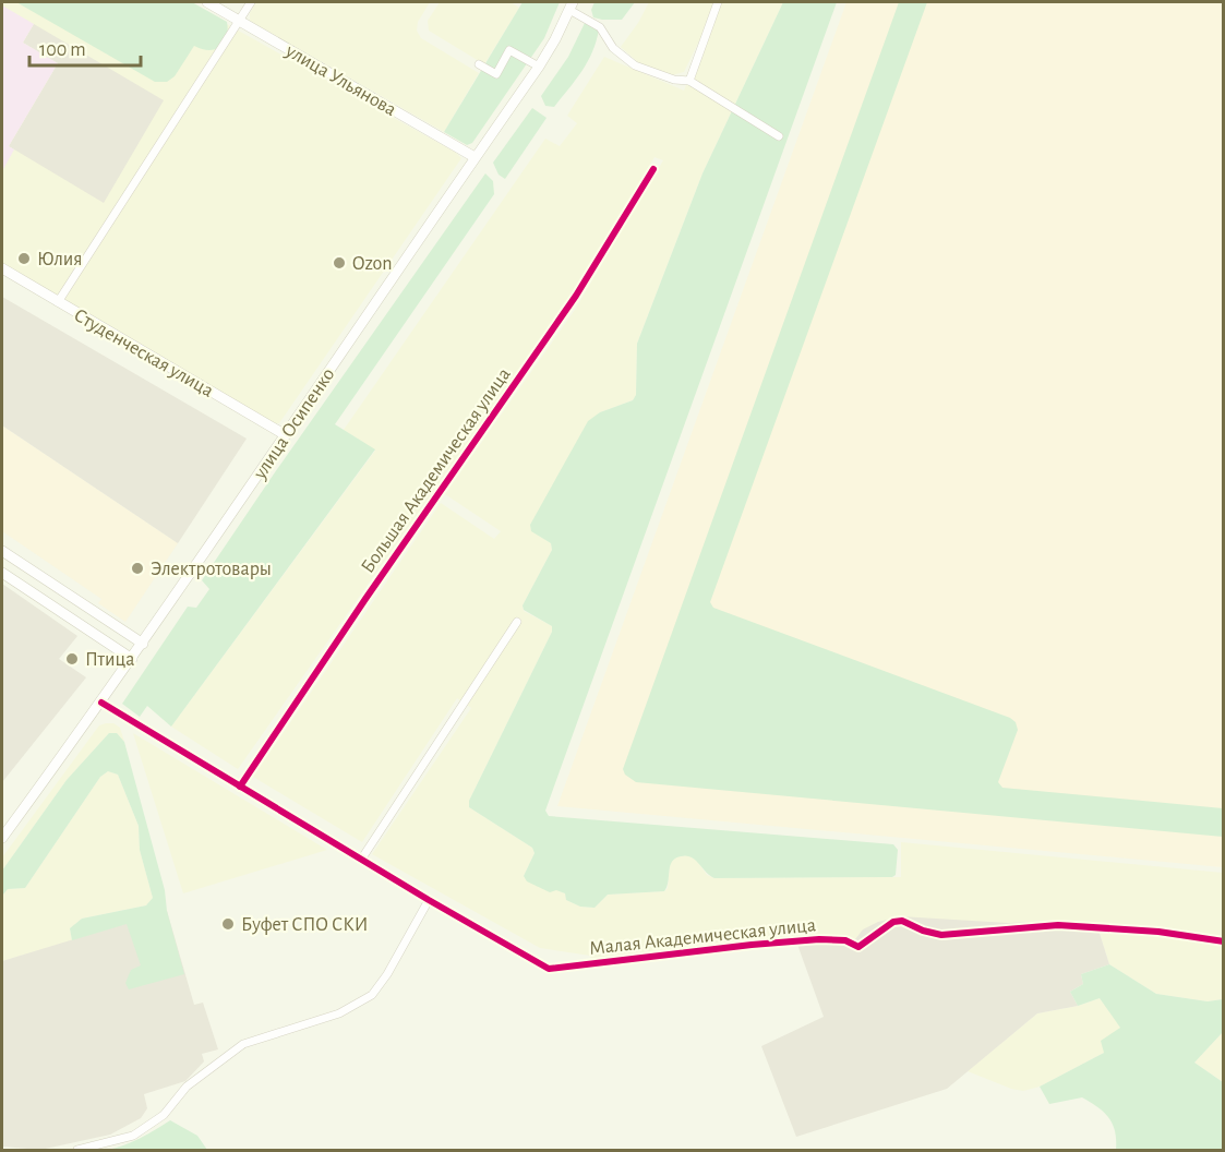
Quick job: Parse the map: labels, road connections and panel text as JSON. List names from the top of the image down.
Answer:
{
  "streets": {
    "main road": ["улица Ульянова", "Студенческая улица", "улица Осипенко"],
    "street": ["Большая Академическая улица", "Малая Академическая улица"]
  },
  "crossings": [
    ["улица Ульянова", "улица Осипенко"],
    ["Студенческая улица", "улица Осипенко"]
  ],
  "places": [
    "Юлия",
    "Ozon",
    "Электротовары",
    "Птица",
    "Буфет СПО СКИ"
  ],
  "scale_bar": "100 m"
}
